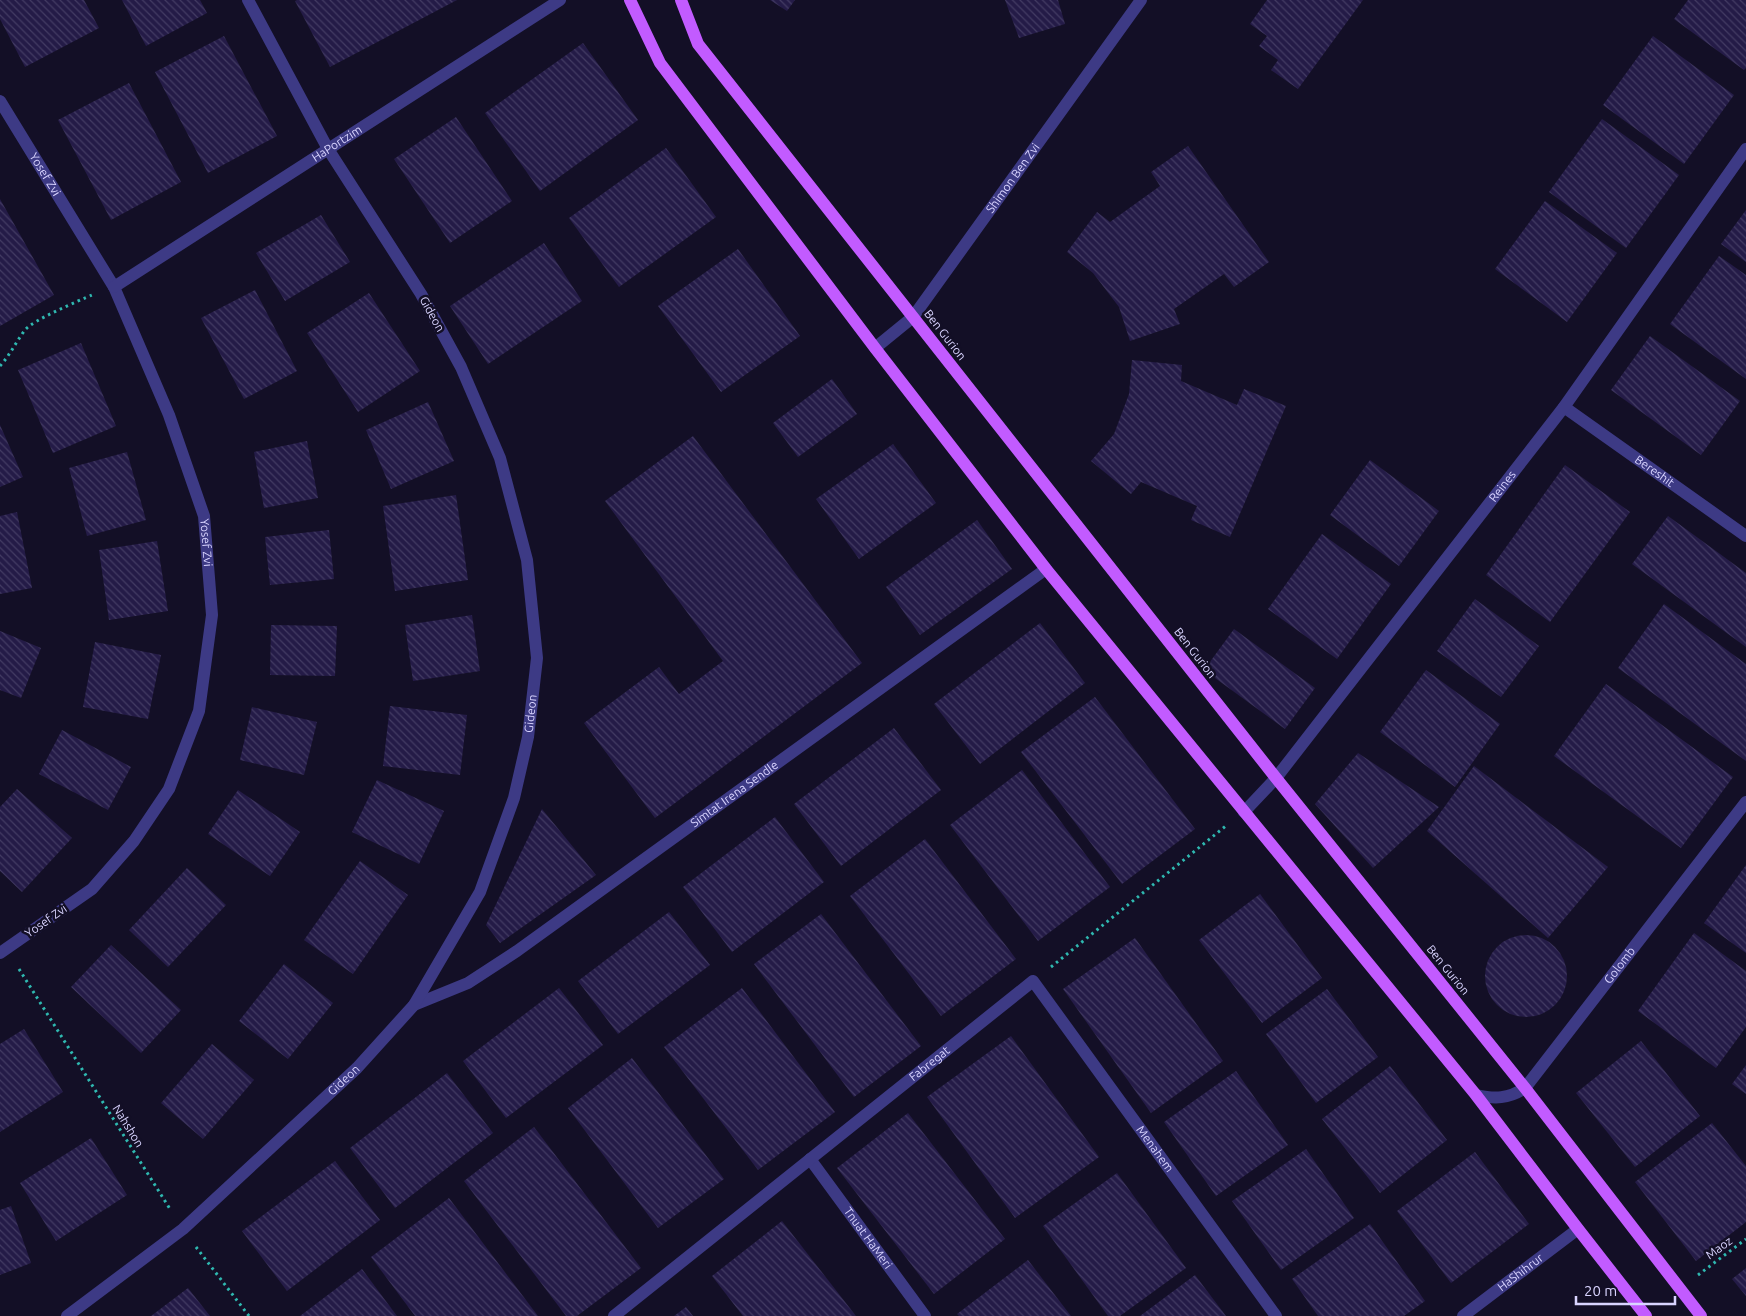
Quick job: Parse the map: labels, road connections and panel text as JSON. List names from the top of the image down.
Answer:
{
  "streets": {
    "main road": ["Ben Gurion"],
    "street": [
      "HaPortzim",
      "Yosef Zvi",
      "Shimon Ben Zvi",
      "Gideon",
      "Bereshit",
      "Reines",
      "Simtat Irena Sendle",
      "Golomb",
      "Fabregat",
      "Menahem",
      "Tnuat HaMeri",
      "HaShihrur"
    ],
    "path": ["Nahshon", "Maoz"]
  },
  "crossings": [
    ["HaPortzim", "Yosef Zvi"],
    ["HaPortzim", "Gideon"],
    ["Yosef Zvi", "Nahshon"],
    ["Shimon Ben Zvi", "Ben Gurion"],
    ["Gideon", "Simtat Irena Sendle"],
    ["Gideon", "Nahshon"],
    ["Ben Gurion", "Reines"],
    ["Ben Gurion", "Golomb"],
    ["Ben Gurion", "Maoz"],
    ["Bereshit", "Reines"],
    ["Fabregat", "Menahem"],
    ["Fabregat", "Tnuat HaMeri"]
  ],
  "scale_bar": "20 m"
}
